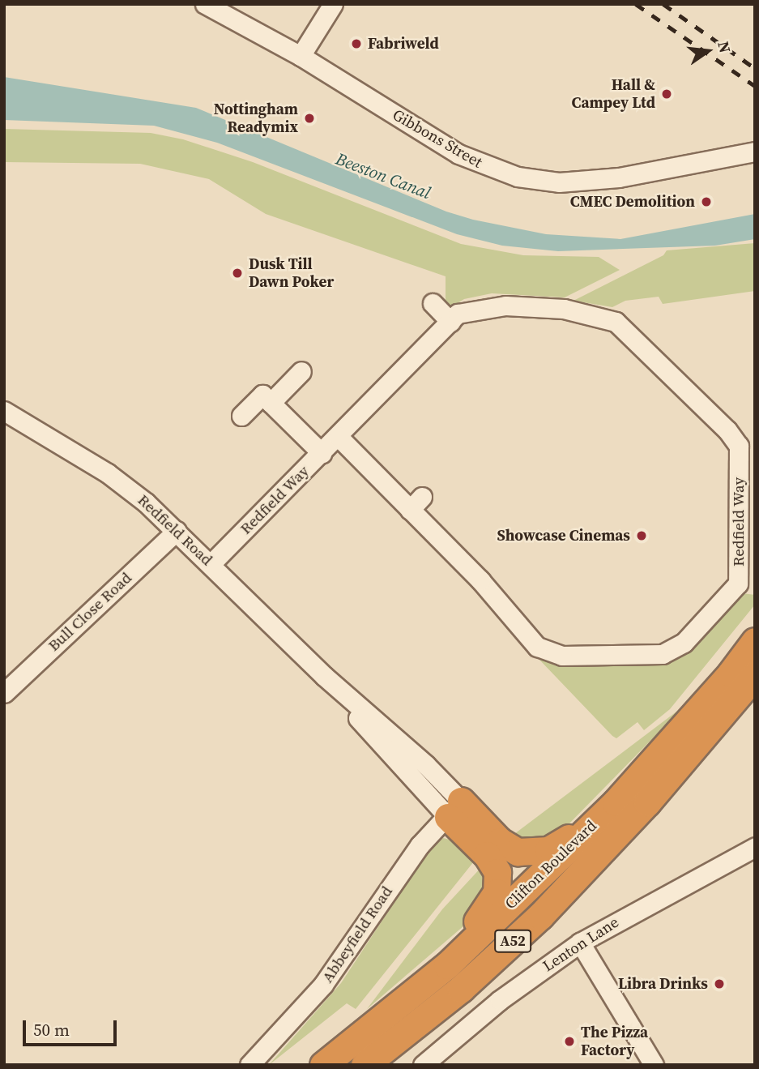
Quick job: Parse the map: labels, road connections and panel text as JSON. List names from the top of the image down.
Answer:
{
  "streets": {
    "highway": ["Clifton Boulevard", "A52"],
    "street": [
      "Gibbons Street",
      "Redfield Way",
      "Redfield Road",
      "Bull Close Road",
      "Abbeyfield Road",
      "Lenton Lane"
    ]
  },
  "crossings": [
    ["Redfield Way", "Redfield Road"],
    ["Redfield Road", "Bull Close Road"],
    ["Redfield Road", "Abbeyfield Road"]
  ],
  "water": ["Beeston Canal"],
  "places": [
    "Fabriweld",
    "Hall & Campey Ltd",
    "Nottingham Readymix",
    "CMEC Demolition",
    "Dusk Till Dawn Poker",
    "Showcase Cinemas",
    "Libra Drinks",
    "The Pizza Factory"
  ],
  "scale_bar": "50 m",
  "north": "right"
}
